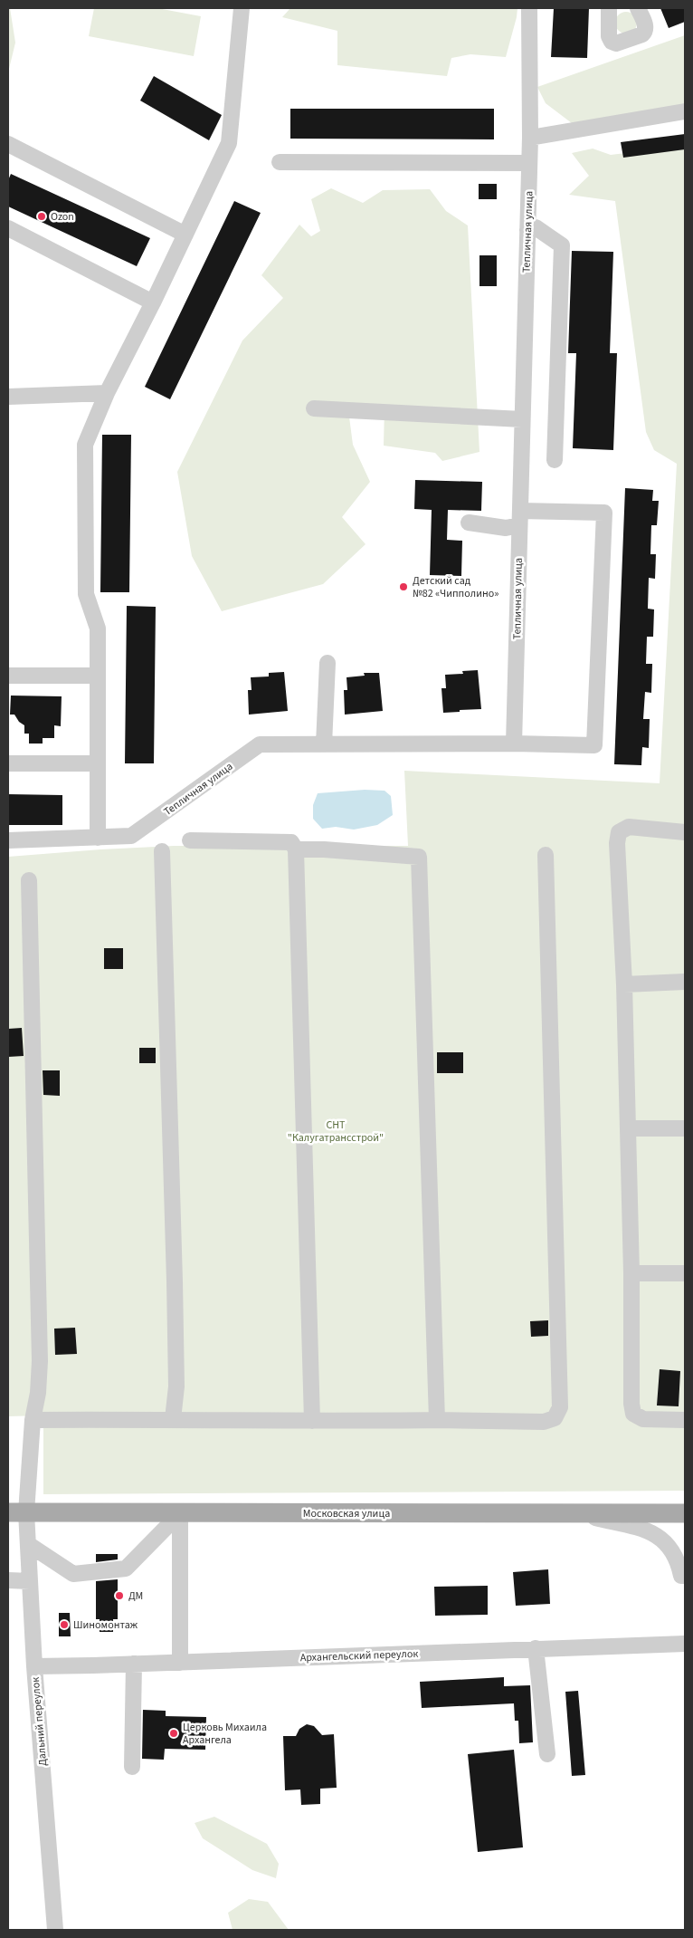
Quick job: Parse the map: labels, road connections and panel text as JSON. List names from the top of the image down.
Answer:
{
  "streets": {
    "main road": ["Московская улица"],
    "street": ["Тепличная улица", "Архангельский переулок", "Дальний переулок"]
  },
  "crossings": [
    ["Московская улица", "Дальний переулок"],
    ["Архангельский переулок", "Дальний переулок"]
  ],
  "parks": ["СНТ \"Калугатрансстрой\""],
  "places": [
    "Ozon",
    "Детский сад №82 «Чипполино»",
    "ДМ",
    "Шиномонтаж",
    "Церковь Михаила Архангела"
  ]
}
